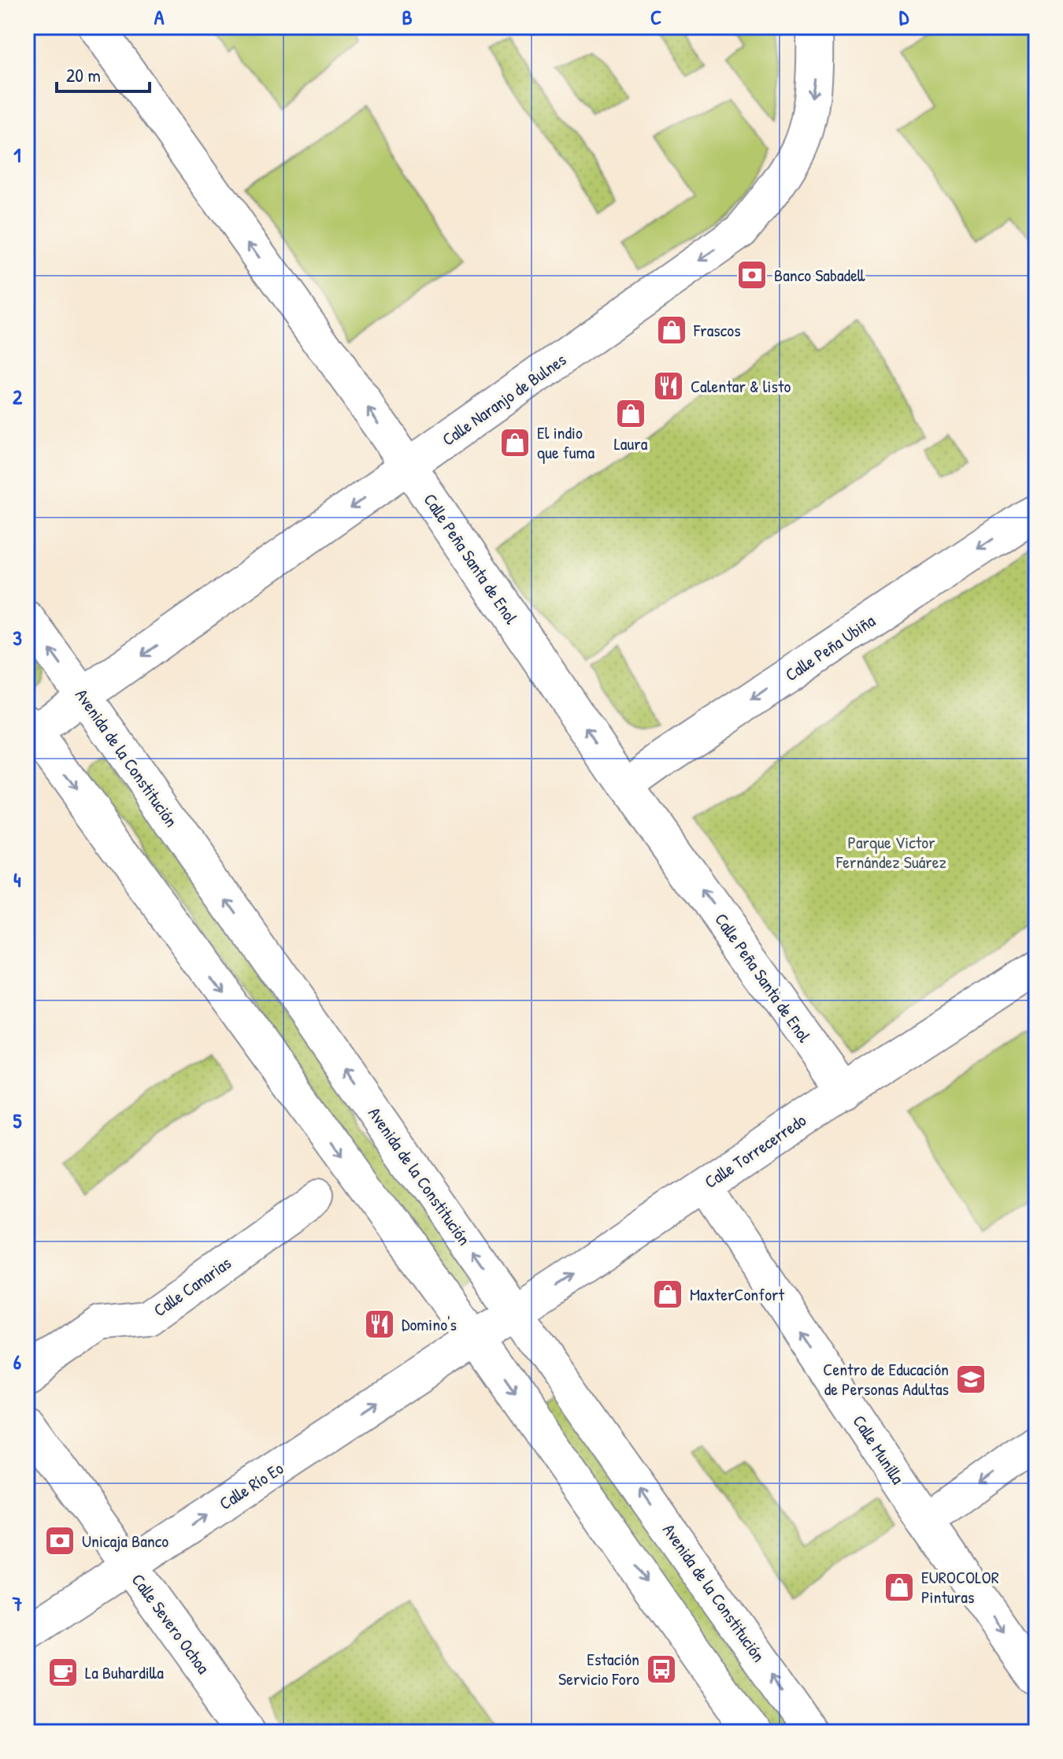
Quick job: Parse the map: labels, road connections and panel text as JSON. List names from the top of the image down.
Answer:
{
  "streets": {
    "street": [
      "Calle Naranjo de Bulnes",
      "Calle Peña Santa de Enol",
      "Calle Peña Ubiña",
      "Avenida de la Constitución",
      "Calle Torrecerredo",
      "Calle Canarias",
      "Calle Munilla",
      "Calle Río Eo",
      "Calle Severo Ochoa"
    ]
  },
  "crossings": [
    ["Calle Naranjo de Bulnes", "Calle Peña Santa de Enol"],
    ["Calle Naranjo de Bulnes", "Avenida de la Constitución"],
    ["Calle Peña Santa de Enol", "Calle Peña Ubiña"],
    ["Calle Peña Santa de Enol", "Calle Torrecerredo"],
    ["Avenida de la Constitución", "Calle Torrecerredo"],
    ["Calle Torrecerredo", "Calle Munilla"],
    ["Calle Torrecerredo", "Calle Río Eo"],
    ["Calle Río Eo", "Calle Severo Ochoa"]
  ],
  "one_way": [
    "Calle Naranjo de Bulnes",
    "Calle Peña Santa de Enol",
    "Calle Peña Ubiña",
    "Calle Río Eo"
  ],
  "parks": ["Parque Victor Fernández Suárez"],
  "places": {
    "bank": ["Banco Sabadell", "Unicaja Banco"],
    "shop": [
      "Frascos",
      "Laura",
      "El indio que fuma",
      "MaxterConfort",
      "EUROCOLOR Pinturas"
    ],
    "restaurant": ["Calentar & listo", "Domino's"],
    "school or university": ["Centro de Educación de Personas Adultas"],
    "bus stop": ["Estación Servicio Foro"],
    "cafe": ["La Buhardilla"]
  },
  "scale_bar": "20 m",
  "grid": {
    "columns": [
      "A",
      "B",
      "C",
      "D"
    ],
    "rows": [
      "1",
      "2",
      "3",
      "4",
      "5",
      "6",
      "7"
    ]
  }
}
